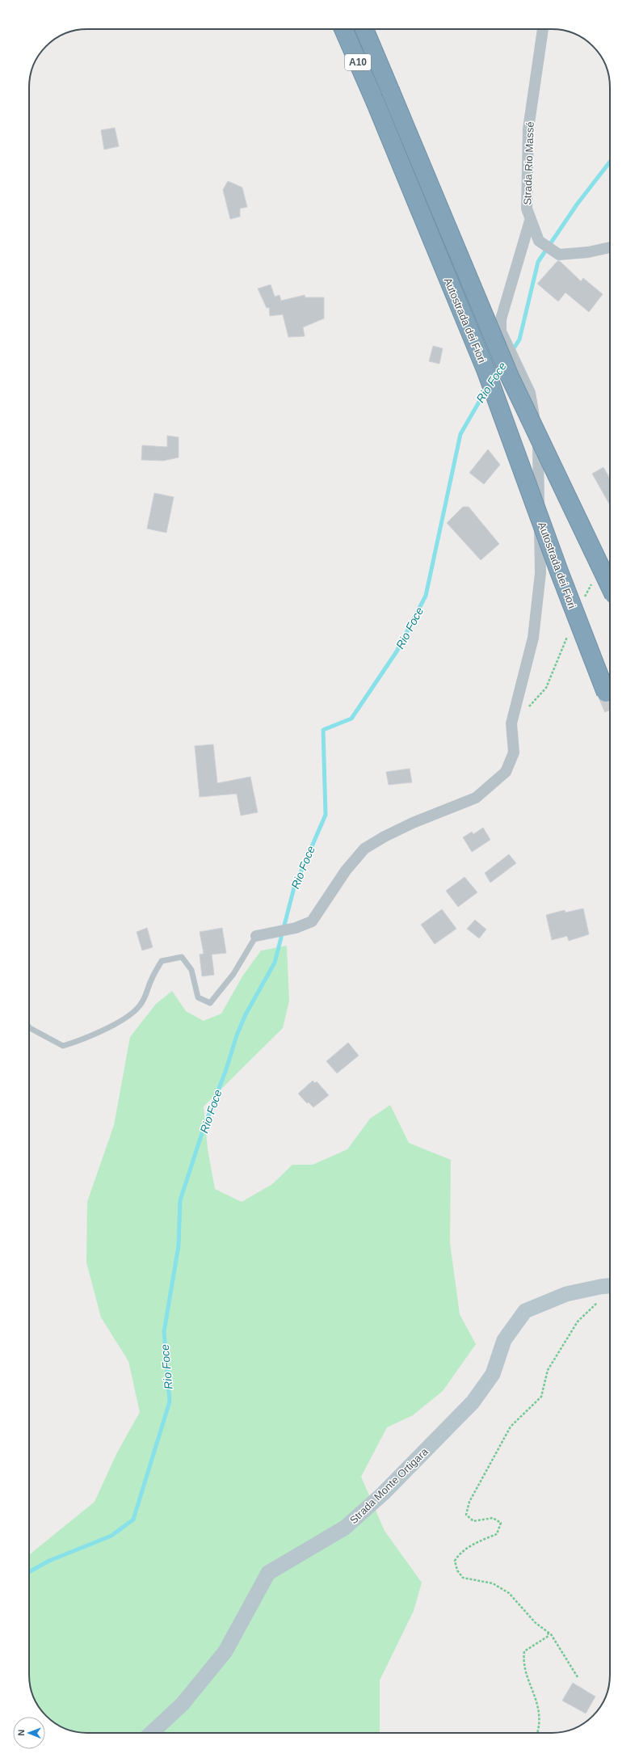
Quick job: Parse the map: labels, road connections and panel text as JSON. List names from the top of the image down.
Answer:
{
  "streets": {
    "highway": ["A10", "Autostrada dei Fiori"],
    "main road": ["Strada Monte Ortigara"],
    "street": ["Strada Rio Massé"]
  },
  "water": ["Rio Foce"],
  "north": "left"
}
